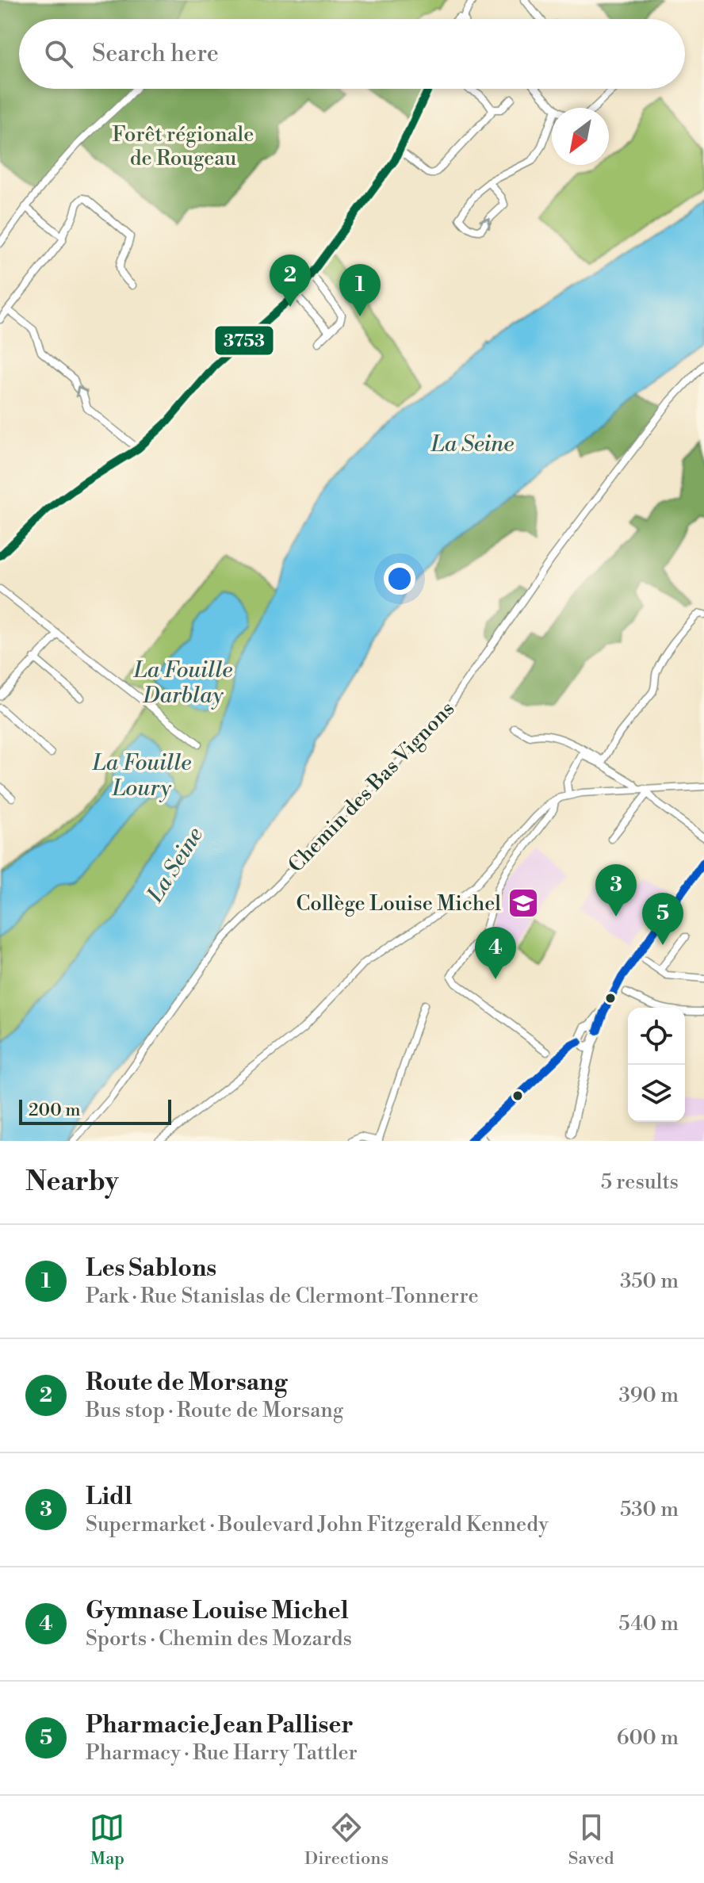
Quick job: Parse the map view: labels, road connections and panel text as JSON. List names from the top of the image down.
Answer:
{
  "streets": {
    "street": ["Chemin des Bas Vignons"]
  },
  "water": ["La Seine", "La Fouille Darblay", "La Fouille Loury"],
  "parks": ["Forêt régionale de Rougeau"],
  "places": {
    "school or university": ["Collège Louise Michel"]
  },
  "lines": ["transit line 3753"],
  "scale_bar": "200 m",
  "north": "bottom left",
  "page": {
    "search": "Search here",
    "pins": [
      "2",
      "1",
      "3",
      "5",
      "4"
    ],
    "scale": "200 m",
    "heading": ["Nearby", "5 results"],
    "list": [
      {
        "mark": "1",
        "name": "Les Sablons",
        "note": "Park · Rue Stanislas de Clermont-Tonnerre",
        "value": "350 m"
      },
      {
        "mark": "2",
        "name": "Route de Morsang",
        "note": "Bus stop · Route de Morsang",
        "value": "390 m"
      },
      {
        "mark": "3",
        "name": "Lidl",
        "note": "Supermarket · Boulevard John Fitzgerald Kennedy",
        "value": "530 m"
      },
      {
        "mark": "4",
        "name": "Gymnase Louise Michel",
        "note": "Sports · Chemin des Mozards",
        "value": "540 m"
      },
      {
        "mark": "5",
        "name": "Pharmacie Jean Palliser",
        "note": "Pharmacy · Rue Harry Tattler",
        "value": "600 m"
      }
    ],
    "nav": ["Map", "Directions", "Saved"]
  }
}
